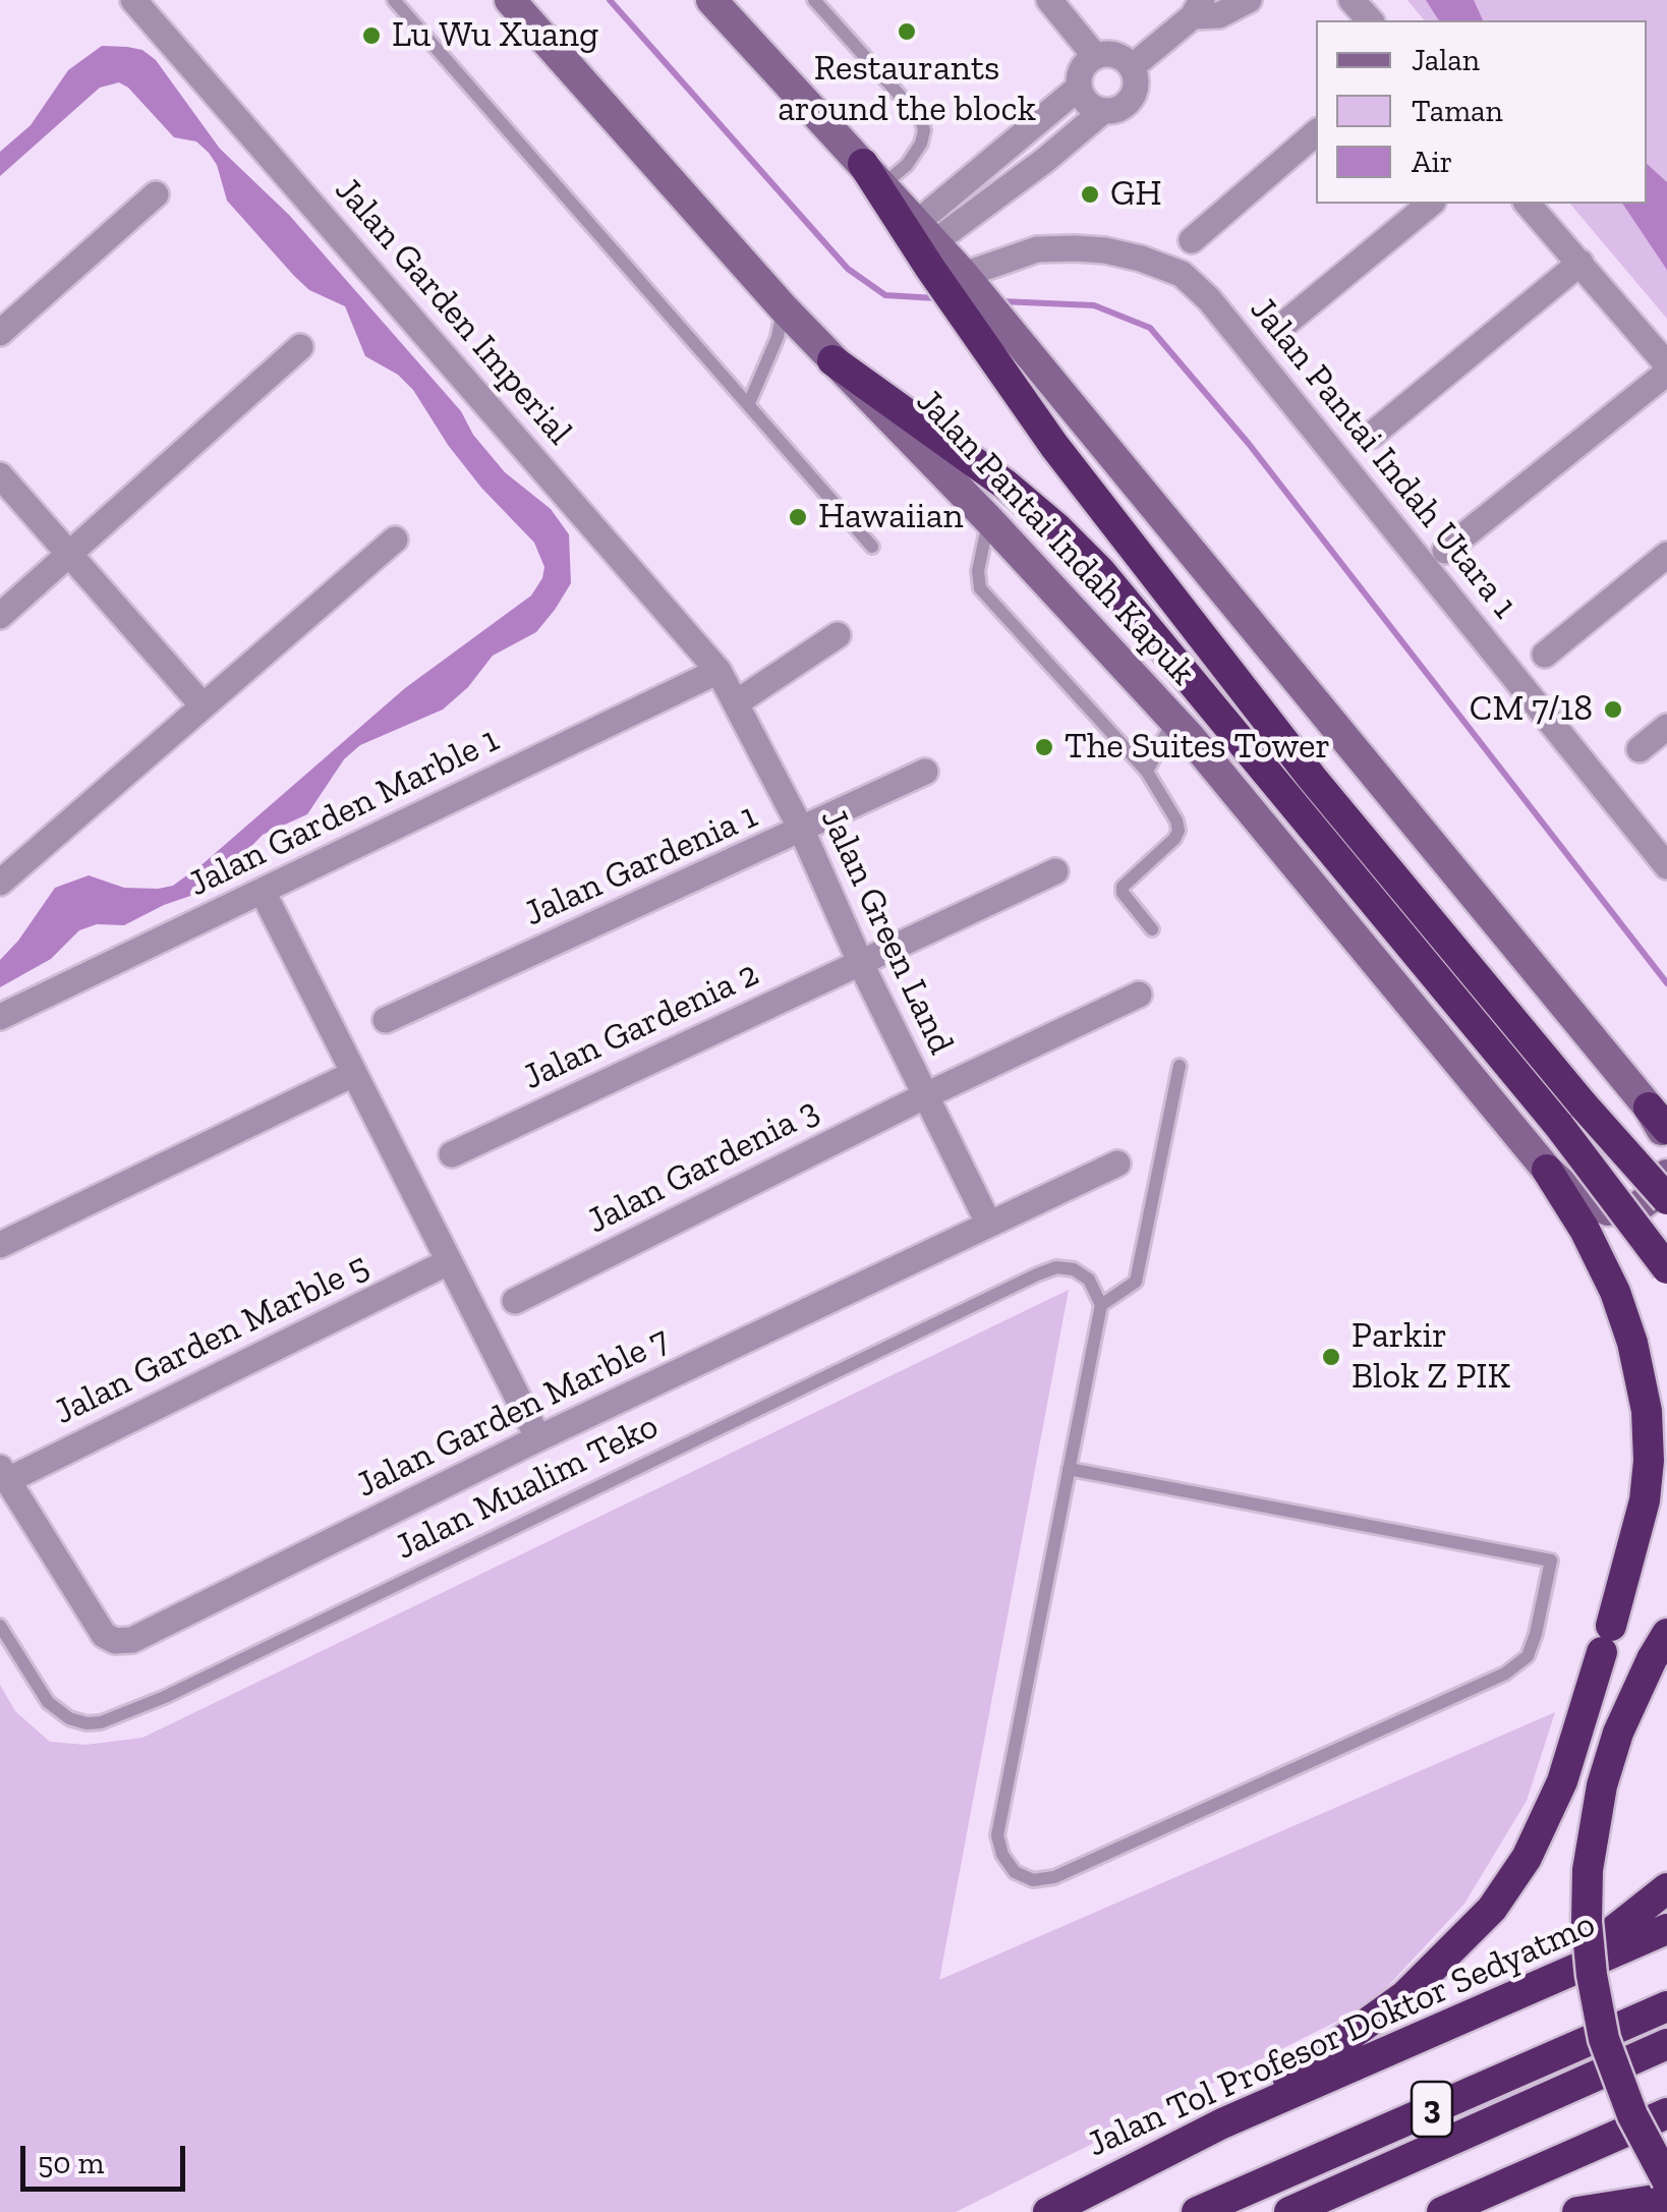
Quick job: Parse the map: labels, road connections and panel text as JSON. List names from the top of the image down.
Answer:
{
  "streets": {
    "highway": ["Jalan Tol Profesor Doktor Sedyatmo", "3"],
    "main road": ["Jalan Pantai Indah Kapuk"],
    "street": [
      "Jalan Garden Imperial",
      "Jalan Pantai Indah Utara 1",
      "Jalan Garden Marble 1",
      "Jalan Gardenia 1",
      "Jalan Green Land",
      "Jalan Gardenia 2",
      "Jalan Gardenia 3",
      "Jalan Garden Marble 5",
      "Jalan Garden Marble 7"
    ],
    "lane": ["Jalan Mualim Teko"]
  },
  "crossings": [
    ["Jalan Garden Imperial", "Jalan Garden Marble 1"],
    ["Jalan Garden Imperial", "Jalan Green Land"],
    ["Jalan Garden Marble 1", "Jalan Green Land"],
    ["Jalan Gardenia 1", "Jalan Green Land"],
    ["Jalan Green Land", "Jalan Gardenia 2"],
    ["Jalan Green Land", "Jalan Gardenia 3"],
    ["Jalan Green Land", "Jalan Garden Marble 7"],
    ["Jalan Garden Marble 5", "Jalan Garden Marble 7"]
  ],
  "places": [
    "Restaurants around the block",
    "Lu Wu Xuang",
    "GH",
    "Hawaiian",
    "CM 7/18",
    "The Suites Tower",
    "Parkir Blok Z PIK"
  ],
  "legend": ["Jalan", "Taman", "Air"],
  "scale_bar": "50 m"
}
